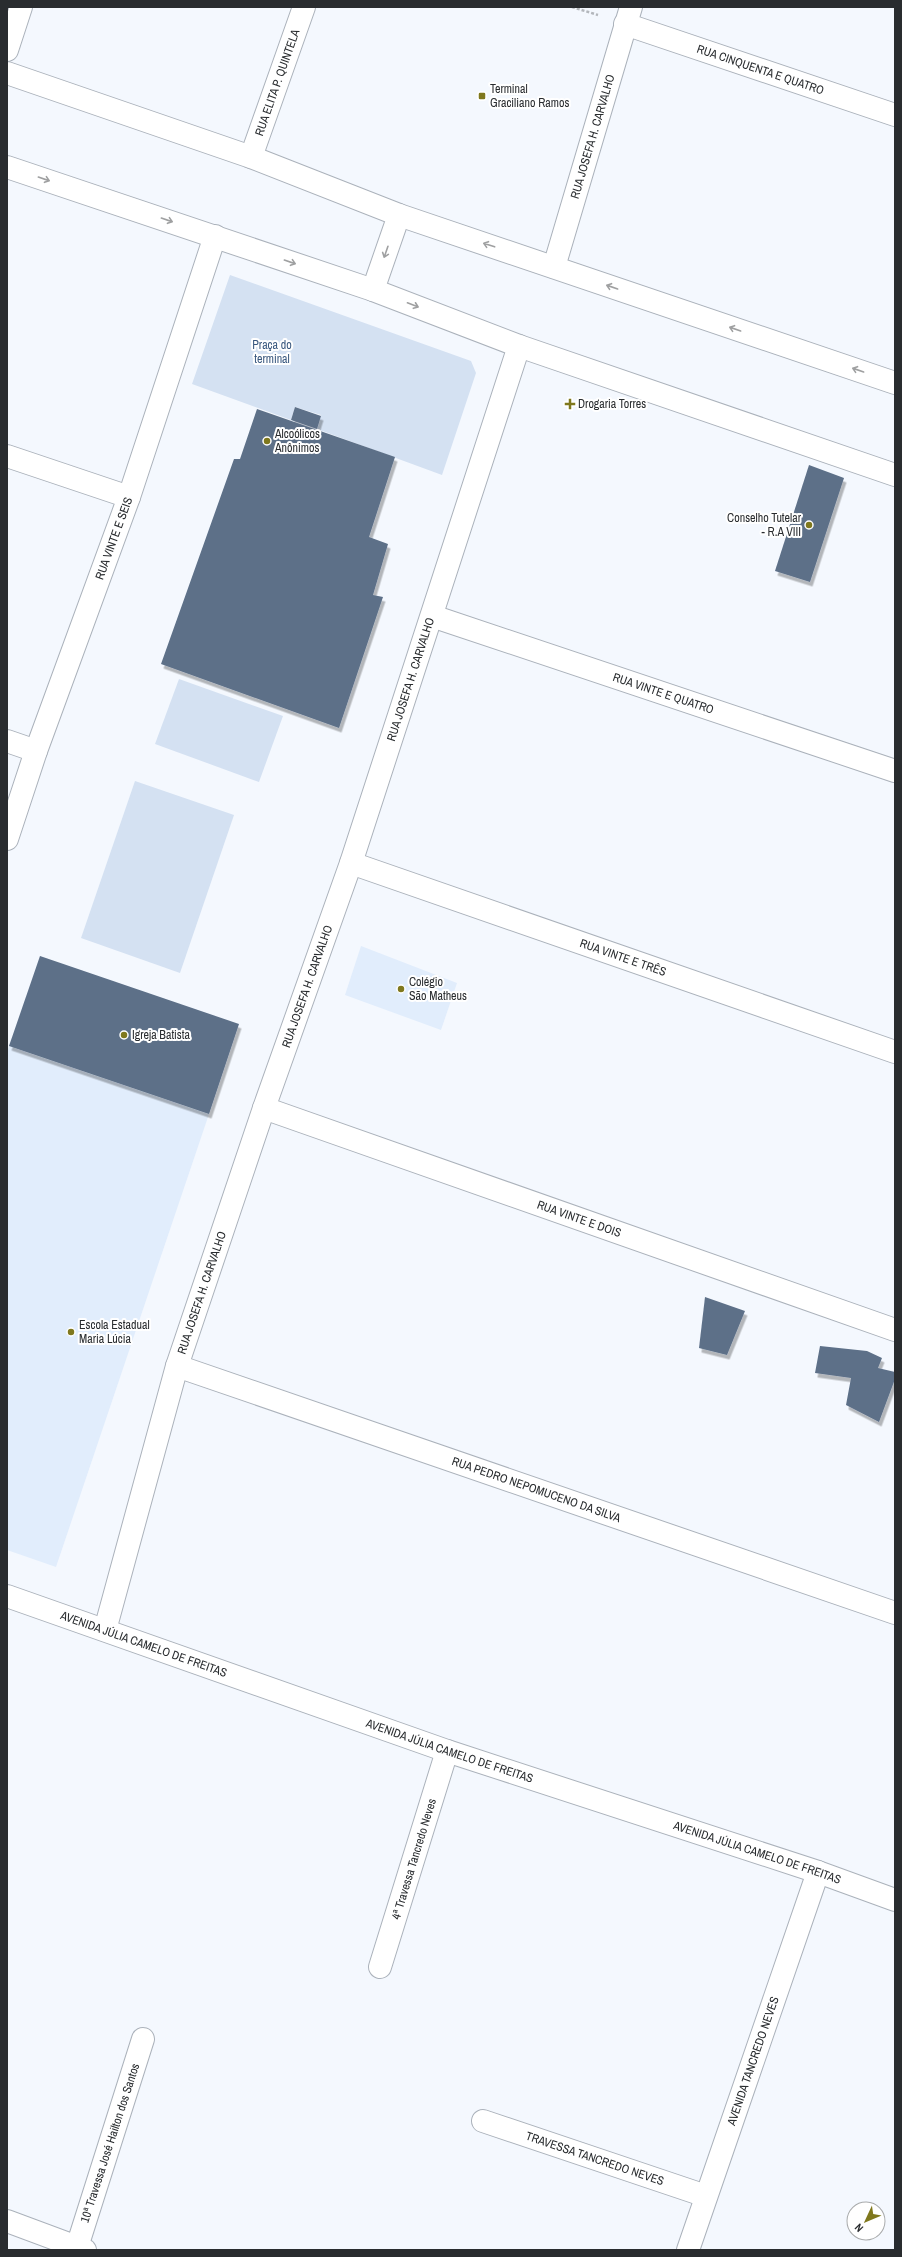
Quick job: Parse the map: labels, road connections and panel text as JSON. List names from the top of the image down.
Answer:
{
  "streets": {
    "street": [
      "RUA CINQUENTA E QUATRO",
      "RUA ELITA P. QUINTELA",
      "RUA JOSEFA H. CARVALHO",
      "RUA VINTE E SEIS",
      "RUA VINTE E QUATRO",
      "RUA VINTE E TRÊS",
      "RUA VINTE E DOIS",
      "RUA PEDRO NEPOMUCENO DA SILVA",
      "AVENIDA JÚLIA CAMELO DE FREITAS",
      "4ª Travessa Tancredo Neves",
      "AVENIDA TANCREDO NEVES",
      "10ª Travessa José Hailton dos Santos",
      "TRAVESSA TANCREDO NEVES"
    ]
  },
  "crossings": [
    ["RUA CINQUENTA E QUATRO", "RUA JOSEFA H. CARVALHO"],
    ["RUA JOSEFA H. CARVALHO", "RUA VINTE E QUATRO"],
    ["RUA JOSEFA H. CARVALHO", "RUA VINTE E TRÊS"],
    ["RUA JOSEFA H. CARVALHO", "RUA VINTE E DOIS"],
    ["RUA JOSEFA H. CARVALHO", "RUA PEDRO NEPOMUCENO DA SILVA"],
    ["RUA JOSEFA H. CARVALHO", "AVENIDA JÚLIA CAMELO DE FREITAS"],
    ["AVENIDA JÚLIA CAMELO DE FREITAS", "4ª Travessa Tancredo Neves"],
    ["AVENIDA JÚLIA CAMELO DE FREITAS", "AVENIDA TANCREDO NEVES"],
    ["AVENIDA TANCREDO NEVES", "TRAVESSA TANCREDO NEVES"]
  ],
  "parks": ["Praça do terminal"],
  "places": {
    "transit": ["Terminal Graciliano Ramos"],
    "health": ["Drogaria Torres"],
    "other": [
      "Alcoólicos Anônimos",
      "Conselho Tutelar - R.A VIII",
      "Colégio São Matheus",
      "Igreja Batista",
      "Escola Estadual Maria Lúcia"
    ]
  },
  "north": "bottom left"
}
